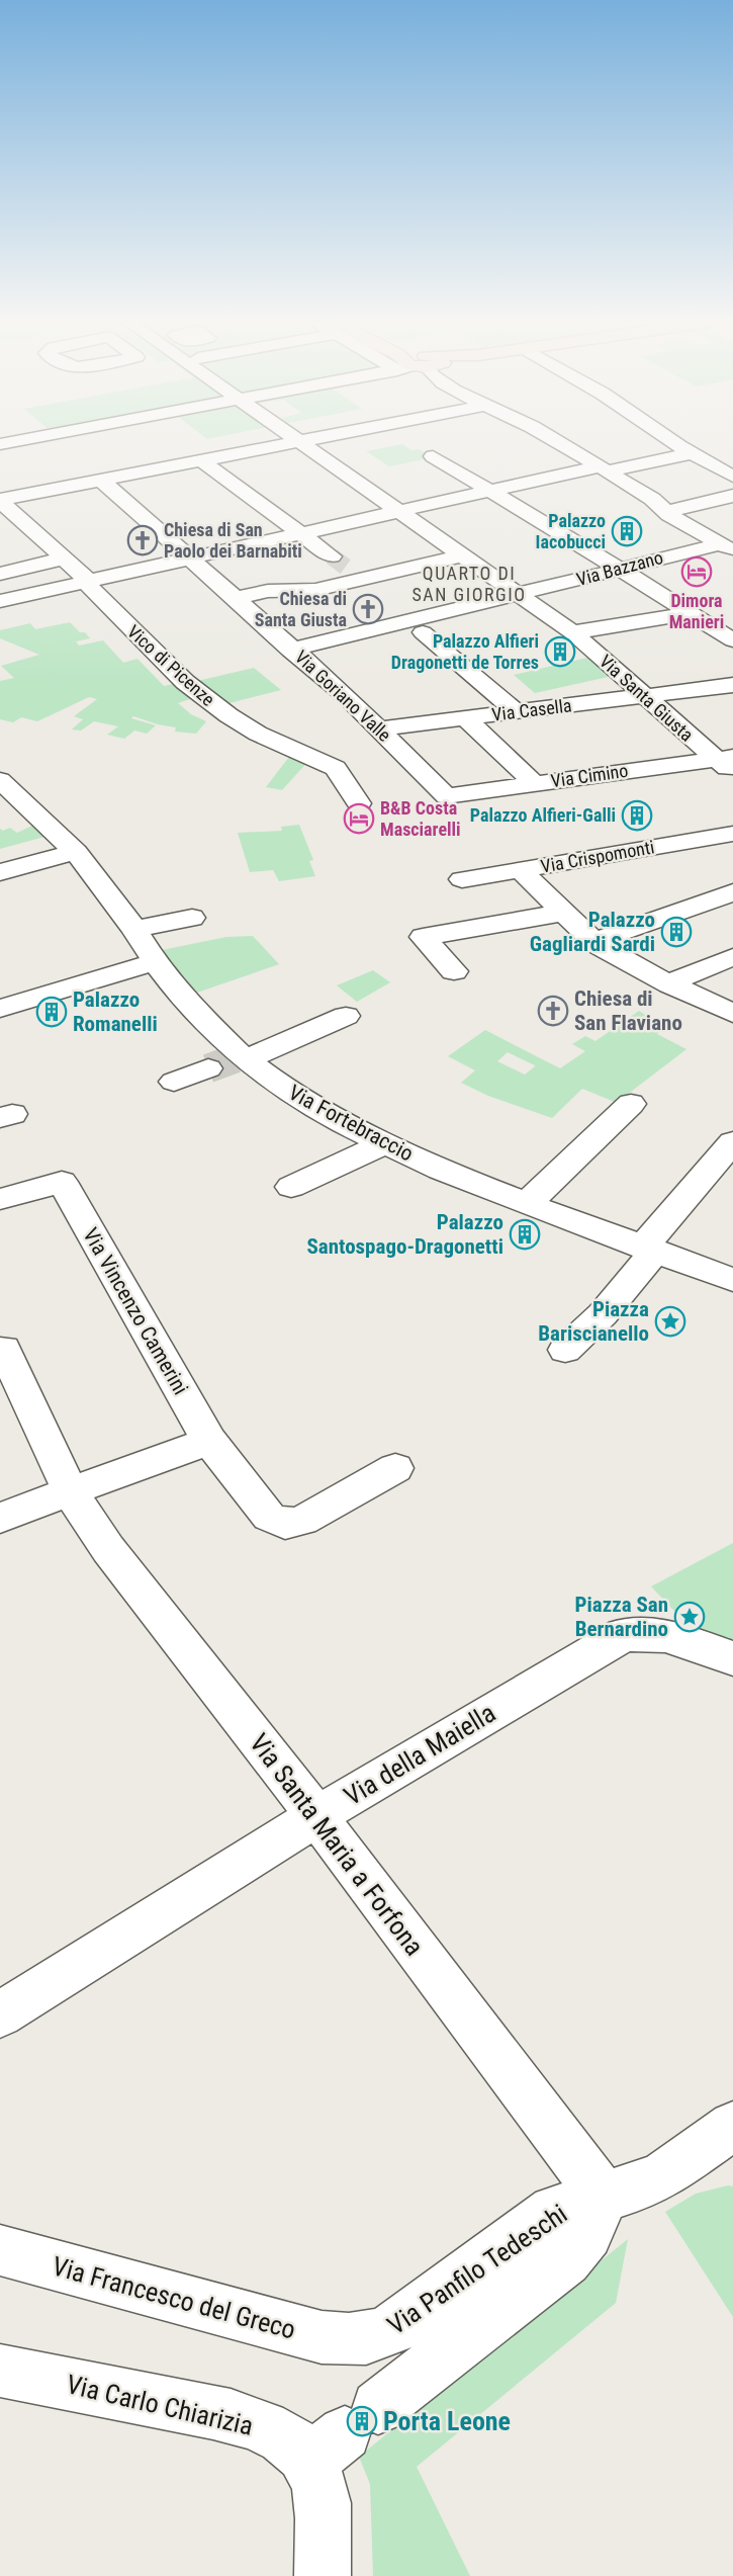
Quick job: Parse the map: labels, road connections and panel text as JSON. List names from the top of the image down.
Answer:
{
  "streets": {
    "street": [
      "Via Bazzano",
      "Vico di Picenze",
      "Via Goriano Valle",
      "Via Santa Giusta",
      "Via Casella",
      "Via Cimino",
      "Via Crispomonti",
      "Via Fortebraccio",
      "Via Vincenzo Camerini",
      "Via della Maiella",
      "Via Santa Maria a Forfona",
      "Via Panfilo Tedeschi",
      "Via Francesco del Greco",
      "Via Carlo Chiarizia"
    ]
  },
  "crossings": [
    ["Via Bazzano", "Via Goriano Valle"],
    ["Via Bazzano", "Via Santa Giusta"],
    ["Via Goriano Valle", "Via Casella"],
    ["Via Goriano Valle", "Via Cimino"],
    ["Via Santa Giusta", "Via Casella"],
    ["Via Santa Giusta", "Via Cimino"],
    ["Via della Maiella", "Via Santa Maria a Forfona"],
    ["Via Santa Maria a Forfona", "Via Panfilo Tedeschi"],
    ["Via Panfilo Tedeschi", "Via Francesco del Greco"]
  ],
  "districts": ["QUARTO DI SAN GIORGIO"],
  "places": {
    "building": [
      "Palazzo Iacobucci",
      "Palazzo Alfieri Dragonetti de Torres",
      "Palazzo Alfieri-Galli",
      "Palazzo Gagliardi Sardi",
      "Palazzo Romanelli",
      "Palazzo Santospago-Dragonetti",
      "Porta Leone"
    ],
    "church": ["Chiesa di San Paolo dei Barnabiti", "Chiesa di Santa Giusta", "Chiesa di San Flaviano"],
    "hotel": ["Dimora Manieri", "B&B Costa Masciarelli"],
    "place": ["Piazza Bariscianello", "Piazza San Bernardino"]
  }
}
